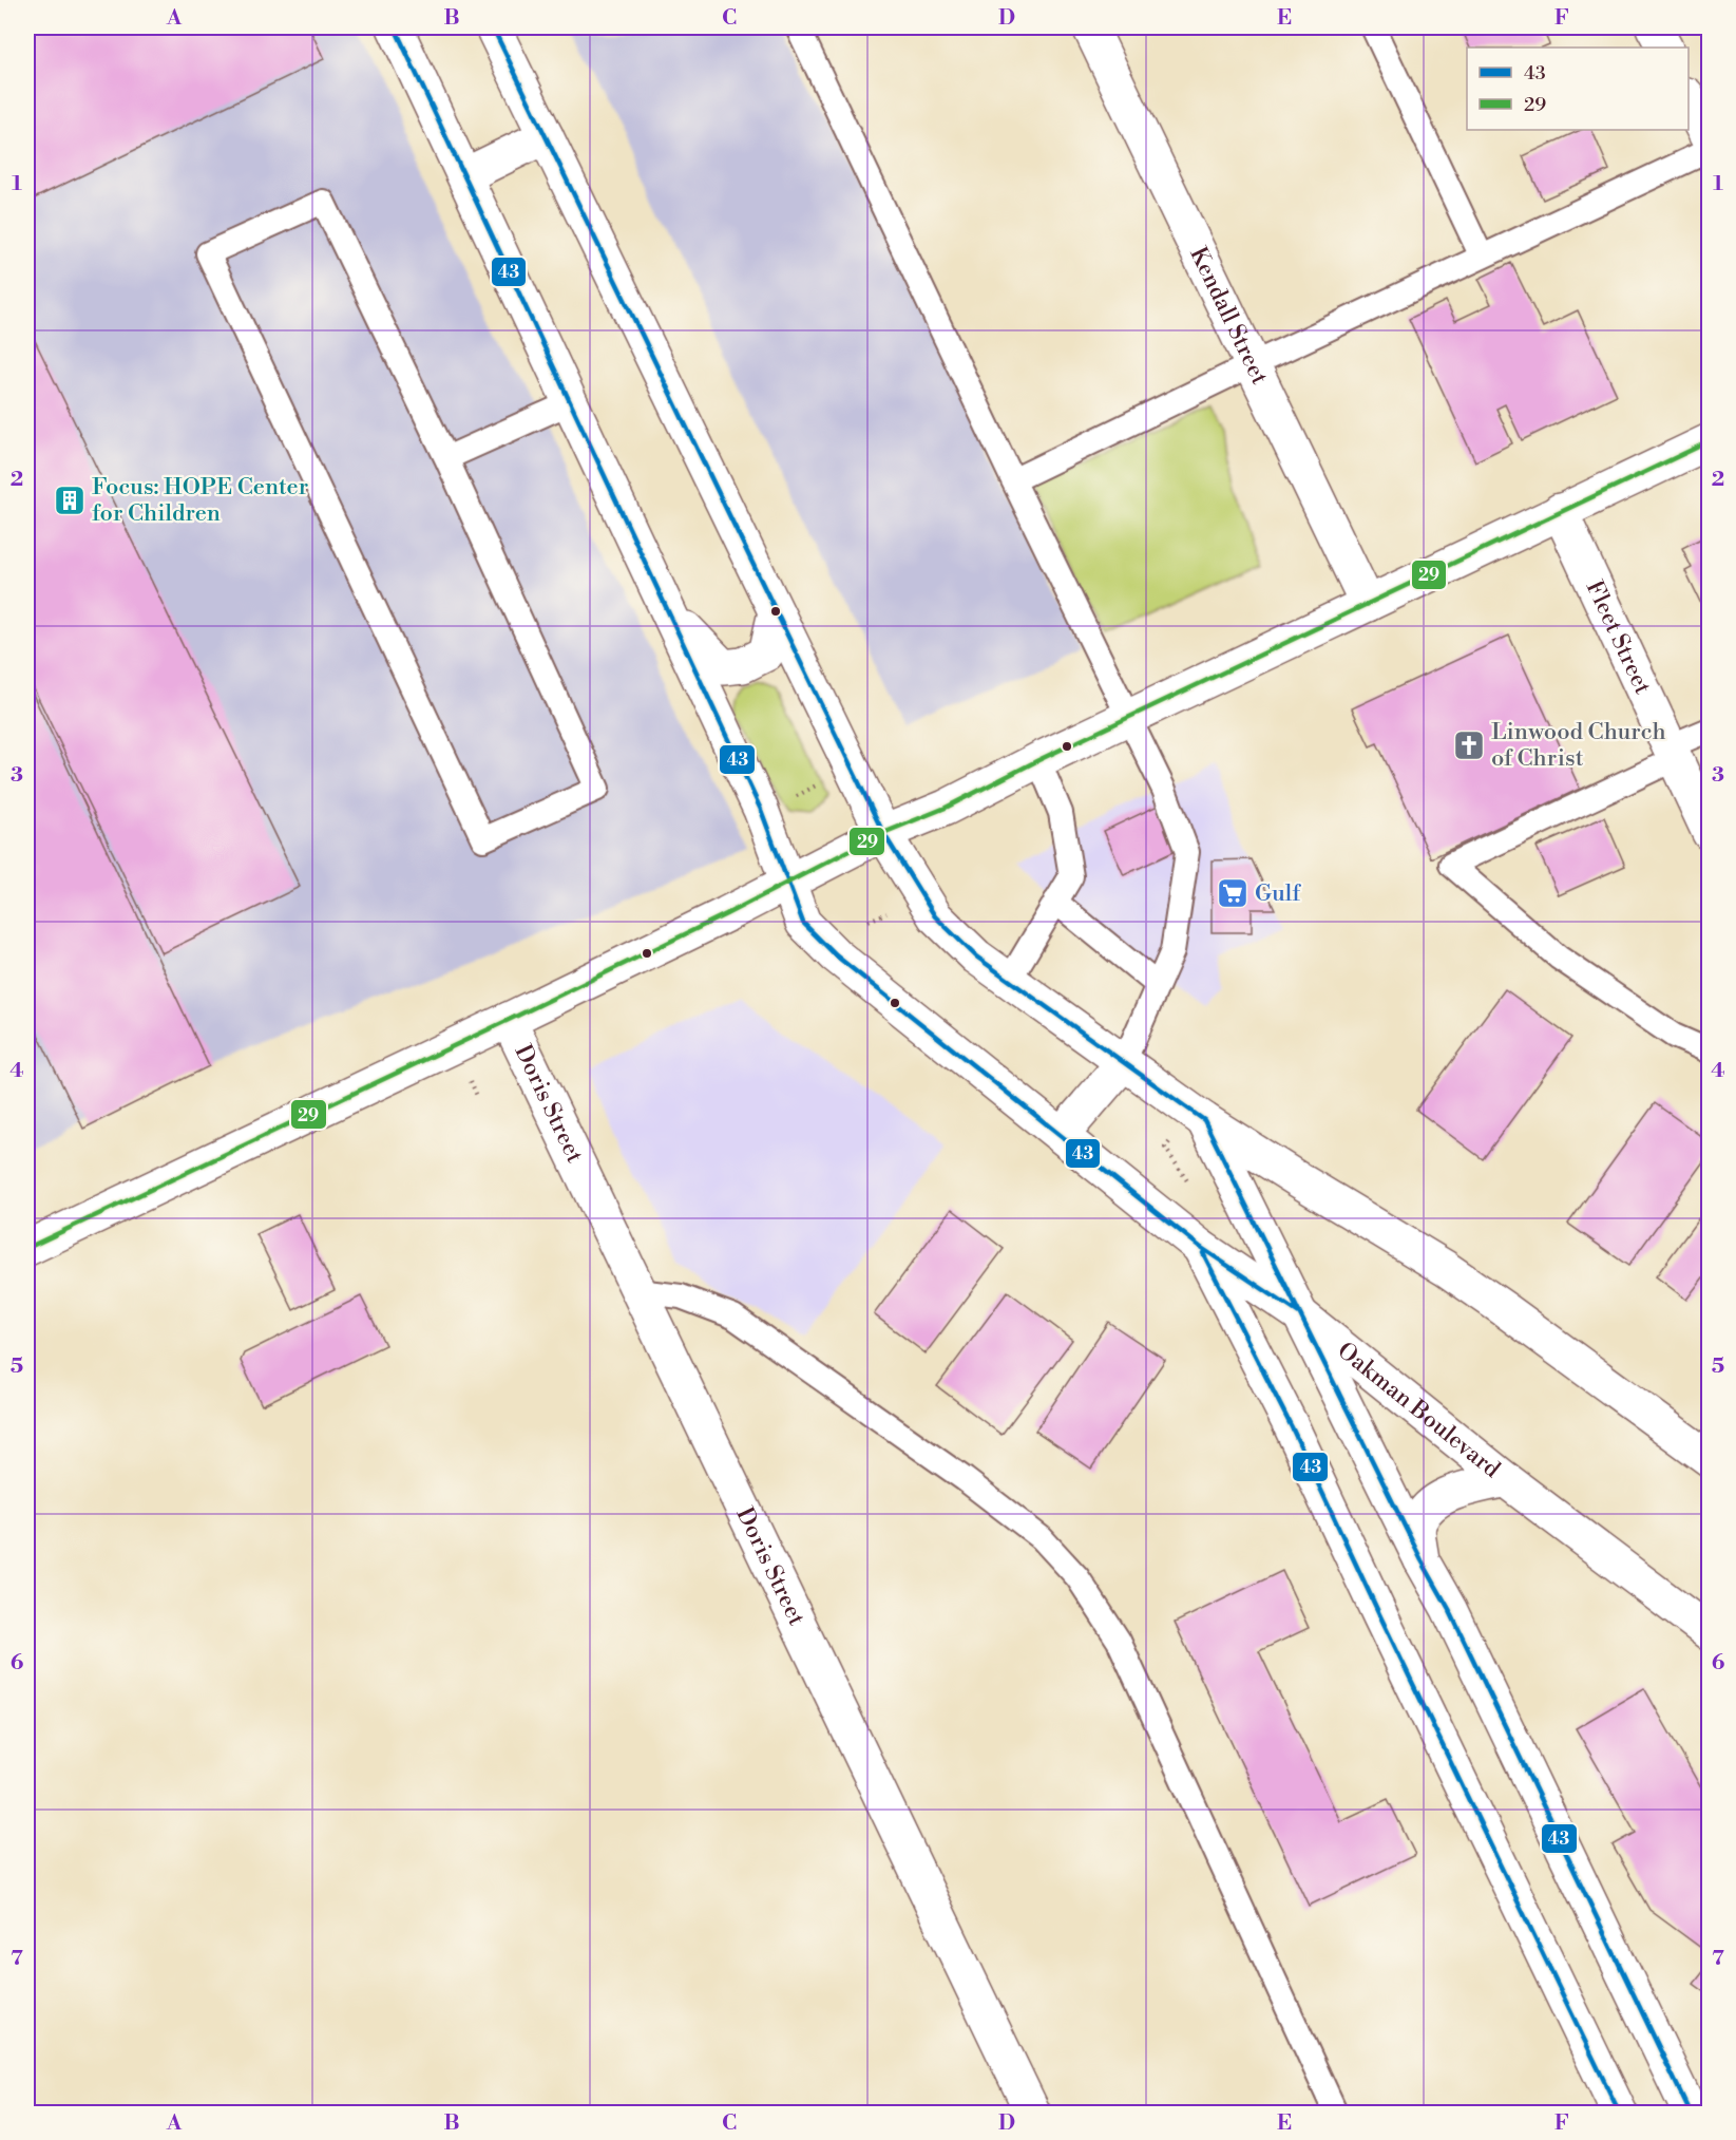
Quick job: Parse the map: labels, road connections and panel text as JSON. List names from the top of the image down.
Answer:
{
  "streets": {
    "street": [
      "Kendall Street",
      "Fleet Street",
      "Doris Street",
      "Oakman Boulevard"
    ]
  },
  "places": {
    "building": ["Focus: HOPE Center for Children"],
    "church": ["Linwood Church of Christ"],
    "supermarket": ["Gulf"]
  },
  "lines": ["transit line 43", "transit line 29"],
  "legend": ["43", "29"],
  "grid": {
    "columns": [
      "A",
      "B",
      "C",
      "D",
      "E",
      "F"
    ],
    "rows": [
      "1",
      "2",
      "3",
      "4",
      "5",
      "6",
      "7"
    ]
  }
}
